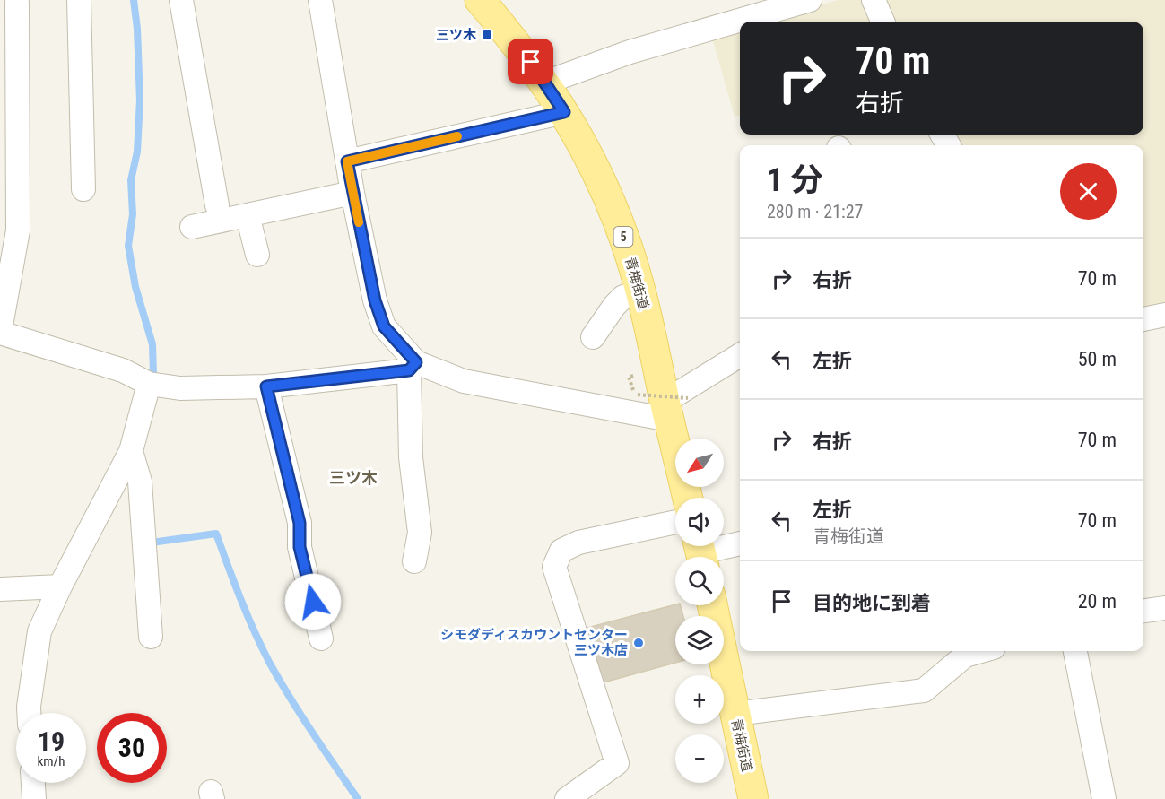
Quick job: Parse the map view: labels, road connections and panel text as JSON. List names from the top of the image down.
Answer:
{
  "streets": {
    "main road": ["5", "青梅街道"]
  },
  "districts": ["三ツ木"],
  "places": {
    "transit": ["三ツ木"],
    "other": ["シモダディスカウントセンター 三ツ木店"]
  },
  "north": "bottom left",
  "page": {
    "turn": ["70 m", "右折"],
    "heading": ["1 分", "280 m · 21:27"],
    "list": [
      {
        "name": "右折",
        "value": "70 m"
      },
      {
        "name": "左折",
        "value": "50 m"
      },
      {
        "name": "右折",
        "value": "70 m"
      },
      {
        "name": "左折",
        "note": "青梅街道",
        "value": "70 m"
      },
      {
        "name": "目的地に到着",
        "value": "20 m"
      }
    ],
    "map_buttons": ["+", "−"],
    "speed": "19 km/h",
    "limit": "30"
  }
}
